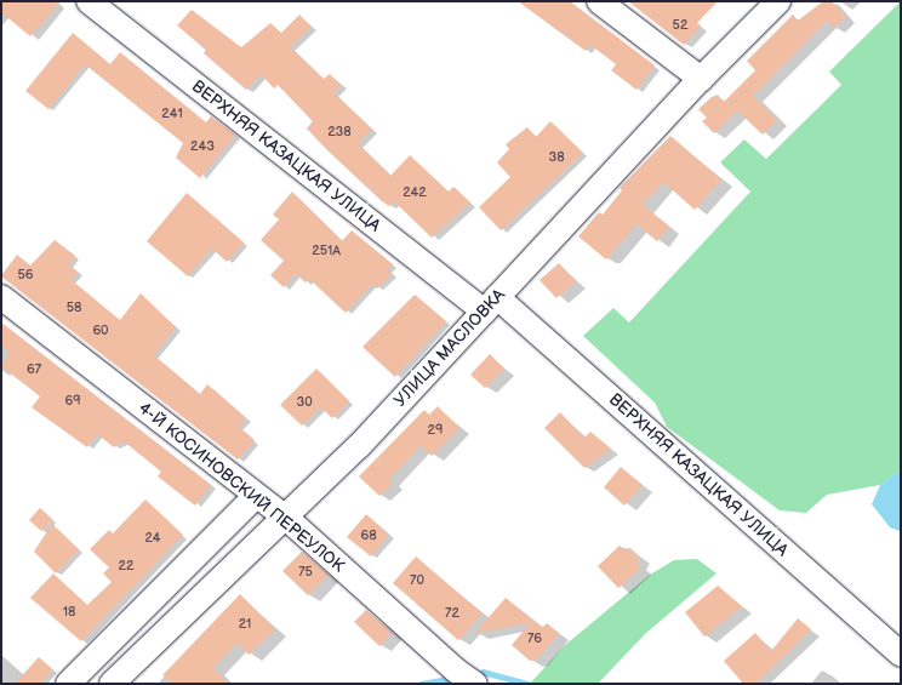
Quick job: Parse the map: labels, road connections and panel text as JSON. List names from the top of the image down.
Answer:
{
  "streets": {
    "street": ["ВЕРХНЯЯ КАЗАЦКАЯ УЛИЦА", "УЛИЦА МАСЛОВКА", "4-Й КОСИНОВСКИЙ ПЕРЕУЛОК"]
  },
  "crossings": [
    ["ВЕРХНЯЯ КАЗАЦКАЯ УЛИЦА", "УЛИЦА МАСЛОВКА"],
    ["УЛИЦА МАСЛОВКА", "4-Й КОСИНОВСКИЙ ПЕРЕУЛОК"]
  ],
  "house_numbers": [
    "52",
    "241",
    "238",
    "243",
    "38",
    "242",
    "251А",
    "56",
    "58",
    "60",
    "67",
    "69",
    "30",
    "29",
    "68",
    "24",
    "22",
    "75",
    "70",
    "18",
    "72",
    "21",
    "76"
  ]
}
